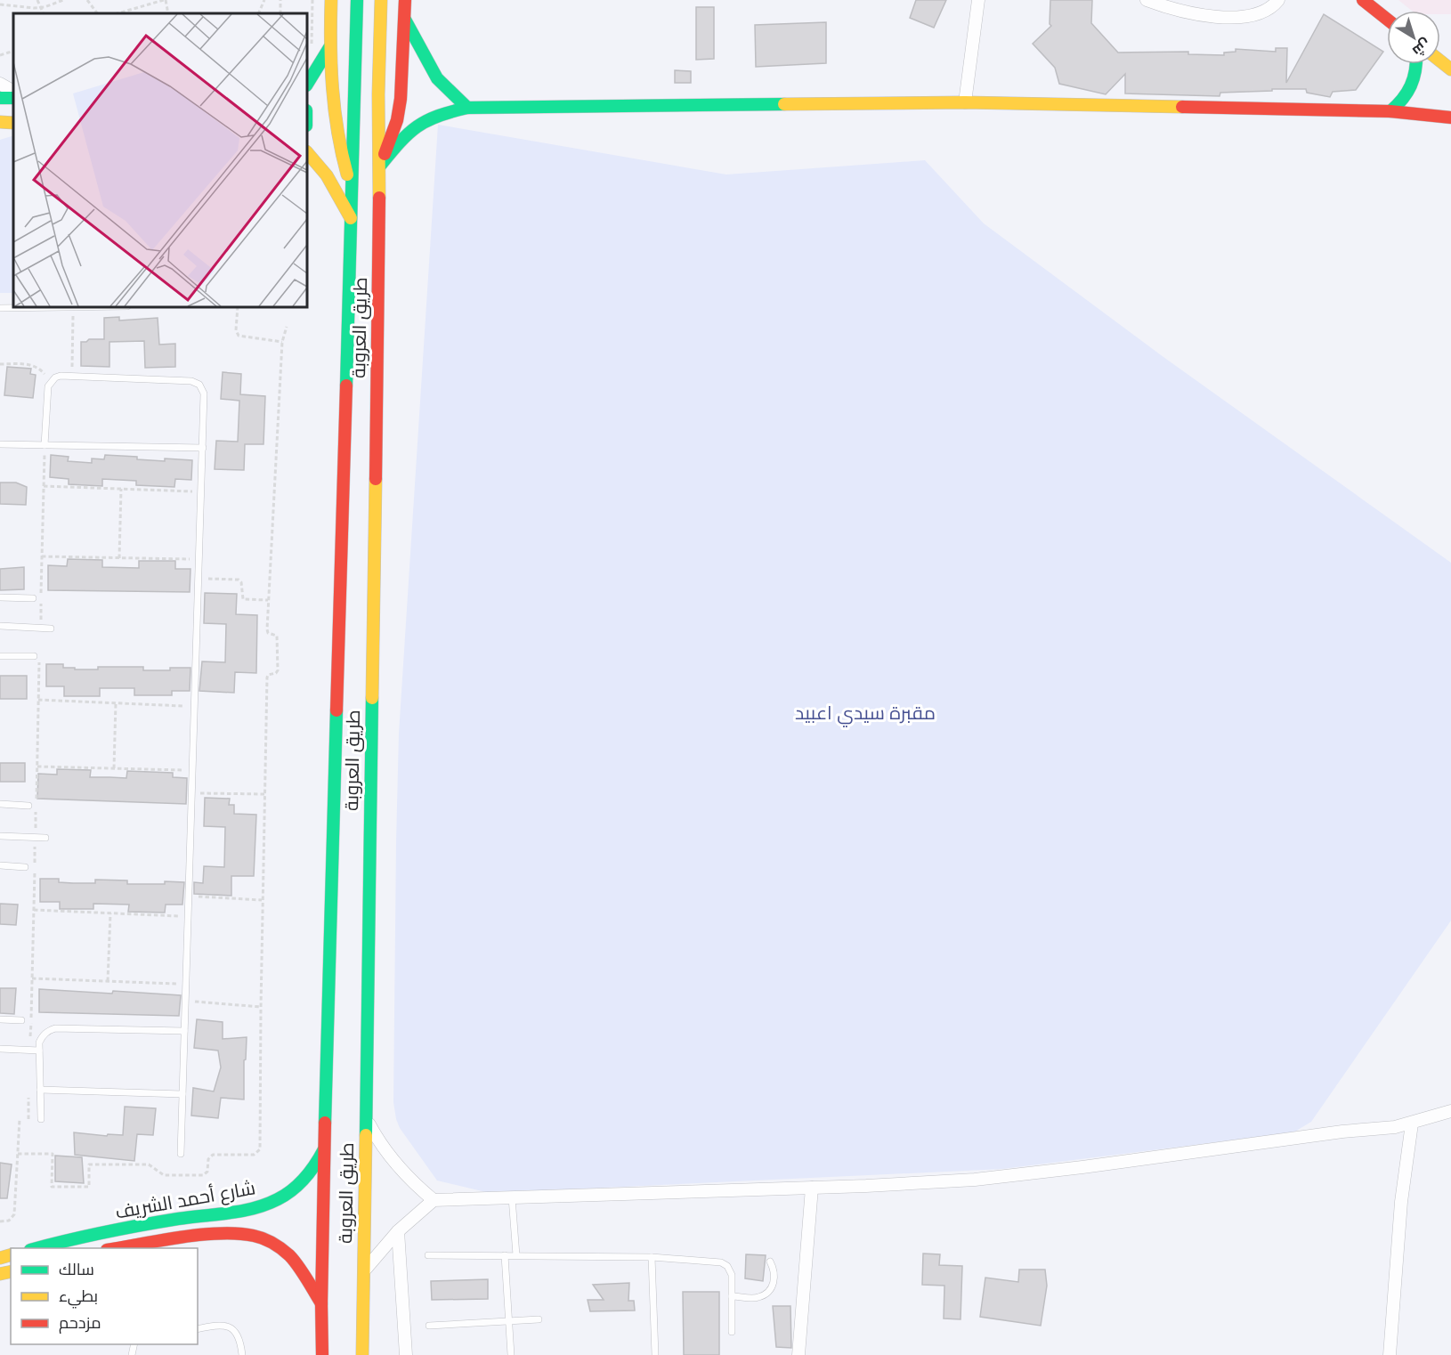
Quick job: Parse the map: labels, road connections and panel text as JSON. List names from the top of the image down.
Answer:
{
  "streets": {
    "main road": ["طريق العروبة", "شارع أحمد الشريف"]
  },
  "crossings": [
    ["طريق العروبة", "شارع أحمد الشريف"]
  ],
  "parks": ["مقبرة سيدي اعبيد"],
  "legend": ["سالك", "بطيء", "مزدحم"],
  "north": "bottom right"
}
